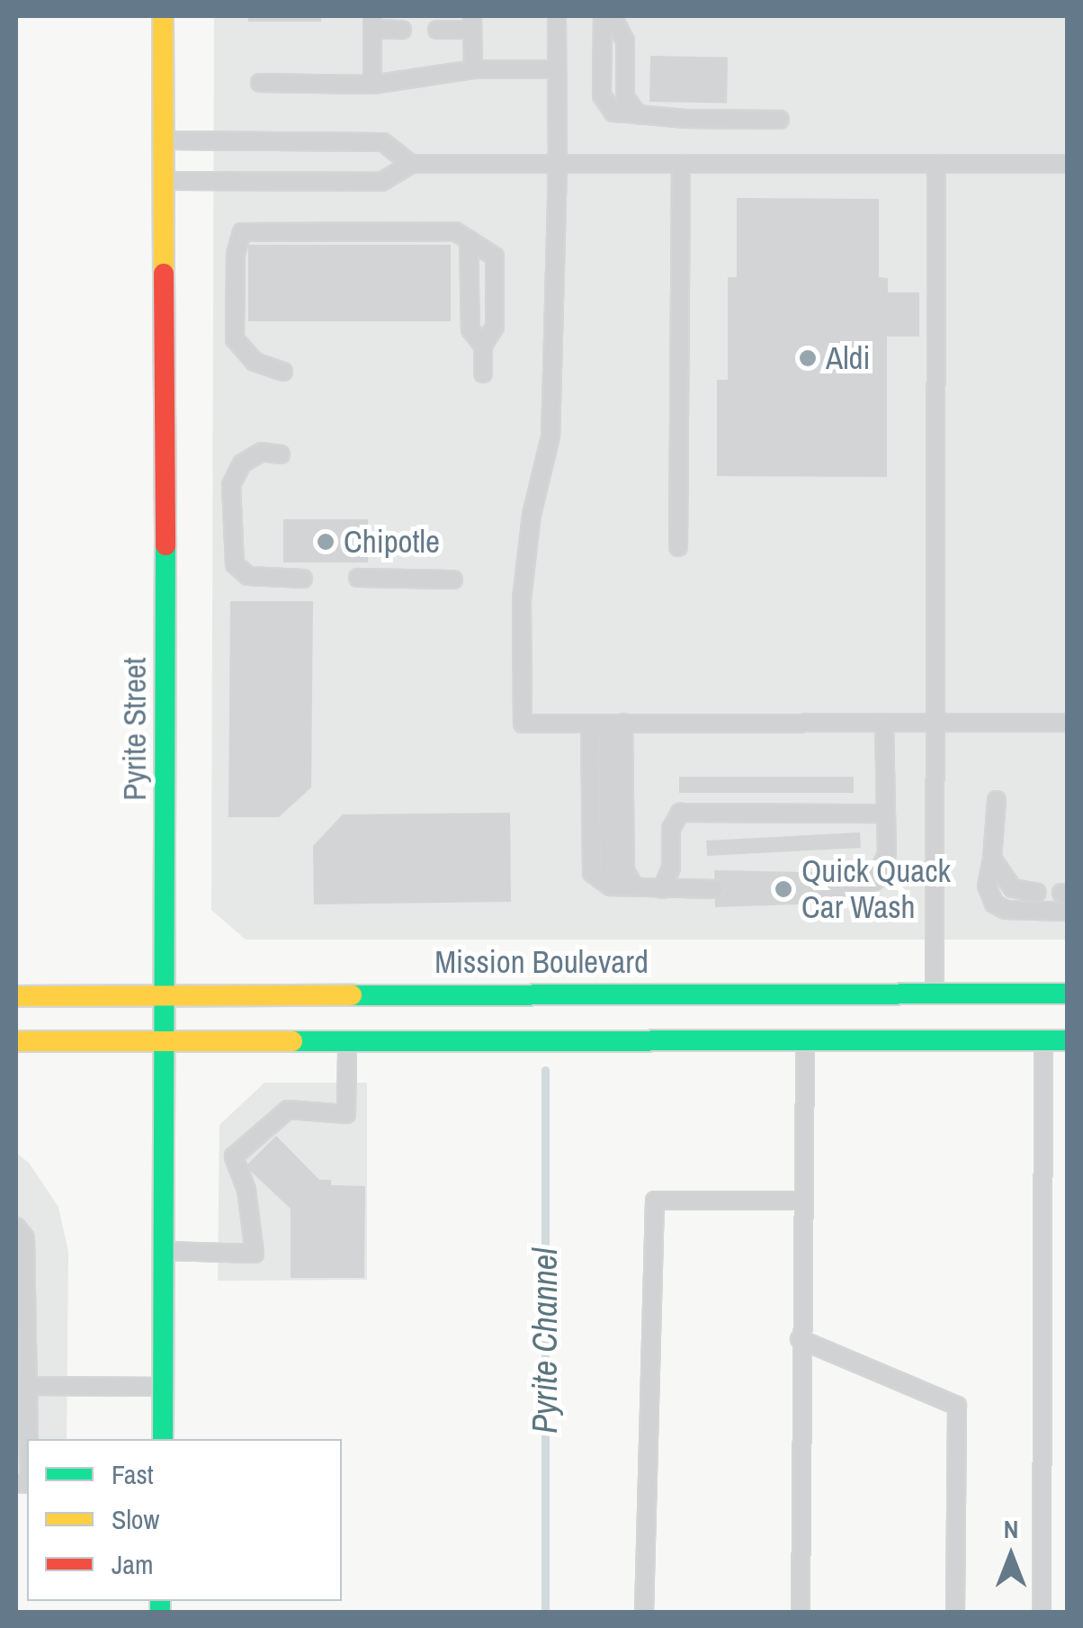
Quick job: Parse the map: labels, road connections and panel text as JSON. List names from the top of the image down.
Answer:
{
  "streets": {
    "main road": ["Pyrite Street", "Mission Boulevard"]
  },
  "crossings": [
    ["Pyrite Street", "Mission Boulevard"]
  ],
  "water": ["Pyrite Channel"],
  "places": ["Aldi", "Chipotle", "Quick Quack Car Wash"],
  "legend": ["Fast", "Slow", "Jam"],
  "north": "top"
}
